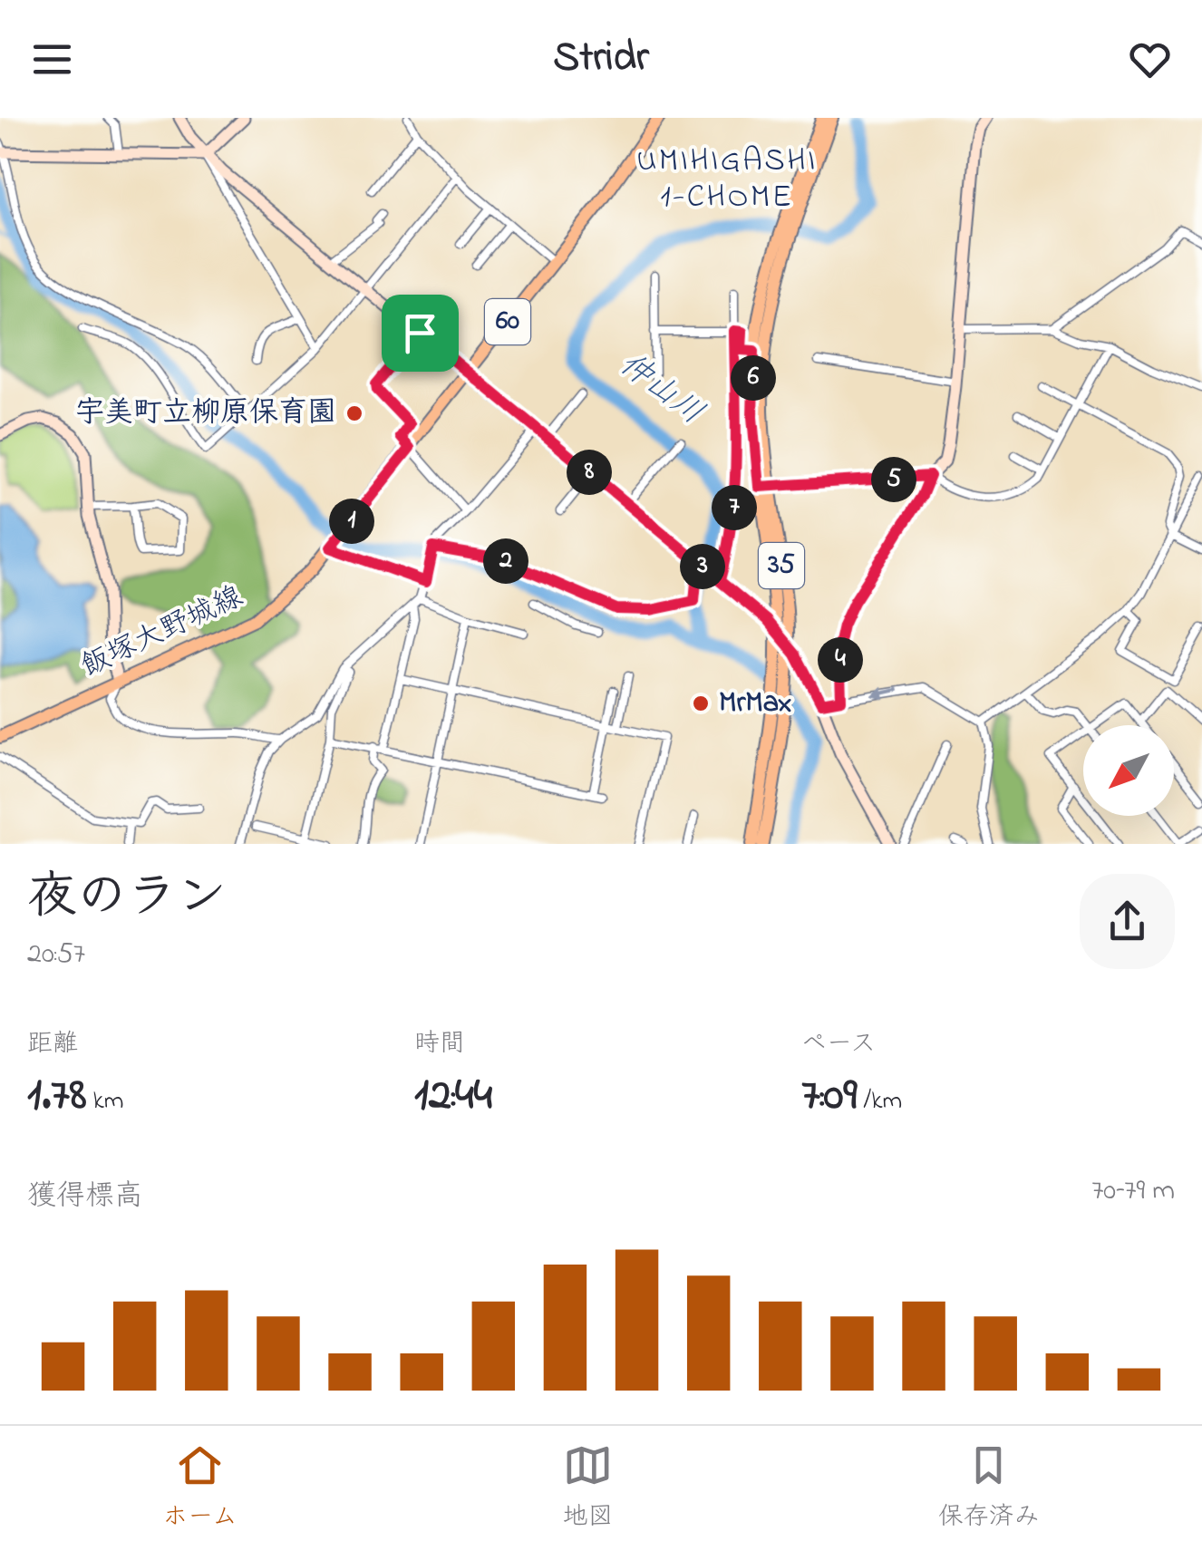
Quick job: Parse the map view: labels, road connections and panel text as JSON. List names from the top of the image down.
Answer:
{
  "streets": {
    "main road": ["60", "35", "飯塚大野城線"]
  },
  "districts": ["UMIHIGASHI 1-CHOME"],
  "water": ["仲山川"],
  "places": ["宇美町立柳原保育園", "MrMax"],
  "north": "bottom left",
  "page": {
    "header": "Stridr",
    "pins": [
      "6",
      "8",
      "5",
      "7",
      "1",
      "2",
      "3",
      "4"
    ],
    "heading": ["夜のラン", "20:57"],
    "stats": [
      ["距離", "1.78 km"],
      ["時間", "12:44"],
      ["ペース", "7:09 /km"]
    ],
    "chart": ["獲得標高", "70–79 m"],
    "tabs": ["ホーム", "地図", "保存済み"]
  }
}
